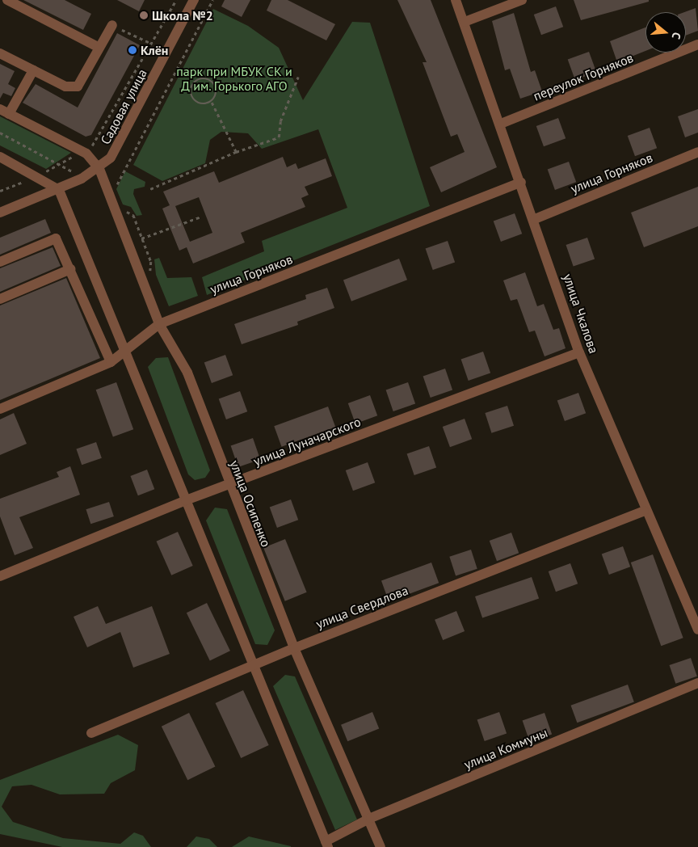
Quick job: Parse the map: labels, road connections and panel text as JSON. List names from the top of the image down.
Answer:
{
  "streets": {
    "street": [
      "переулок Горняков",
      "Садовая улица",
      "улица Горняков",
      "улица Чкалова",
      "улица Луначарского",
      "улица Осипенко",
      "улица Свердлова",
      "улица Коммуны"
    ]
  },
  "crossings": [
    ["переулок Горняков", "улица Чкалова"],
    ["Садовая улица", "улица Осипенко"],
    ["улица Горняков", "улица Чкалова"],
    ["улица Горняков", "улица Осипенко"],
    ["улица Чкалова", "улица Луначарского"],
    ["улица Чкалова", "улица Свердлова"],
    ["улица Луначарского", "улица Осипенко"],
    ["улица Осипенко", "улица Свердлова"],
    ["улица Осипенко", "улица Коммуны"]
  ],
  "parks": ["парк при МБУК СК и Д им. Горького АГО"],
  "places": ["Школа №2", "Клён"],
  "north": "right"
}
